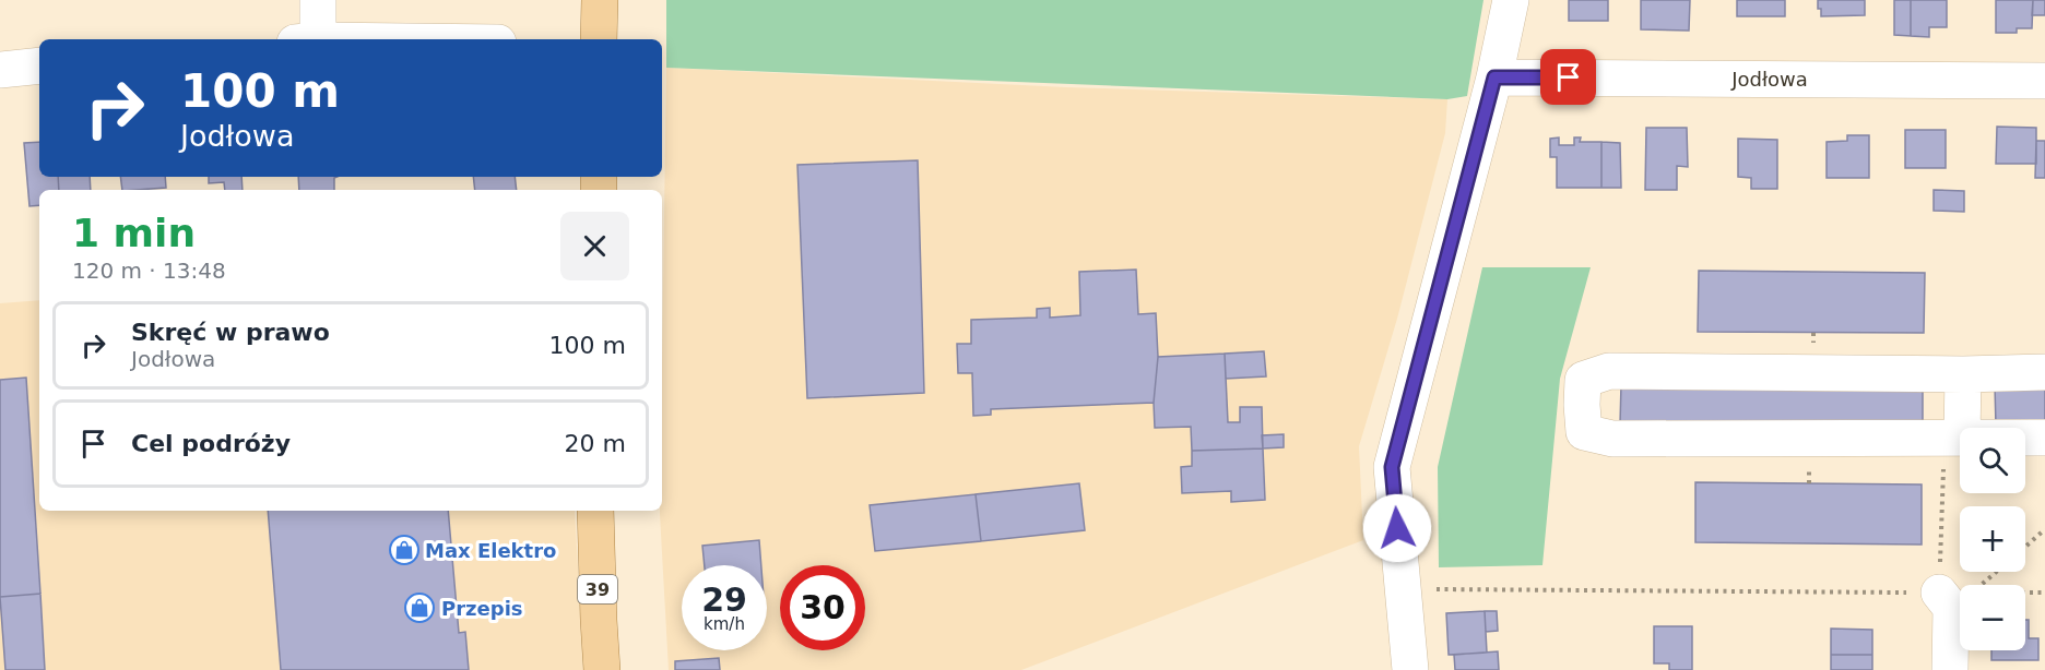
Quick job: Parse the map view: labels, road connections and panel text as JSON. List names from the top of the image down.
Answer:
{
  "streets": {
    "main road": ["39"],
    "street": ["Jodłowa"]
  },
  "places": {
    "shop": ["Max Elektro", "Przepis"]
  },
  "page": {
    "turn": ["100 m", "Jodłowa"],
    "heading": ["1 min", "120 m · 13:48"],
    "list": [
      {
        "name": "Skręć w prawo",
        "note": "Jodłowa",
        "value": "100 m"
      },
      {
        "name": "Cel podróży",
        "value": "20 m"
      }
    ],
    "map_buttons": ["+", "−"],
    "speed": "29 km/h",
    "limit": "30"
  }
}
